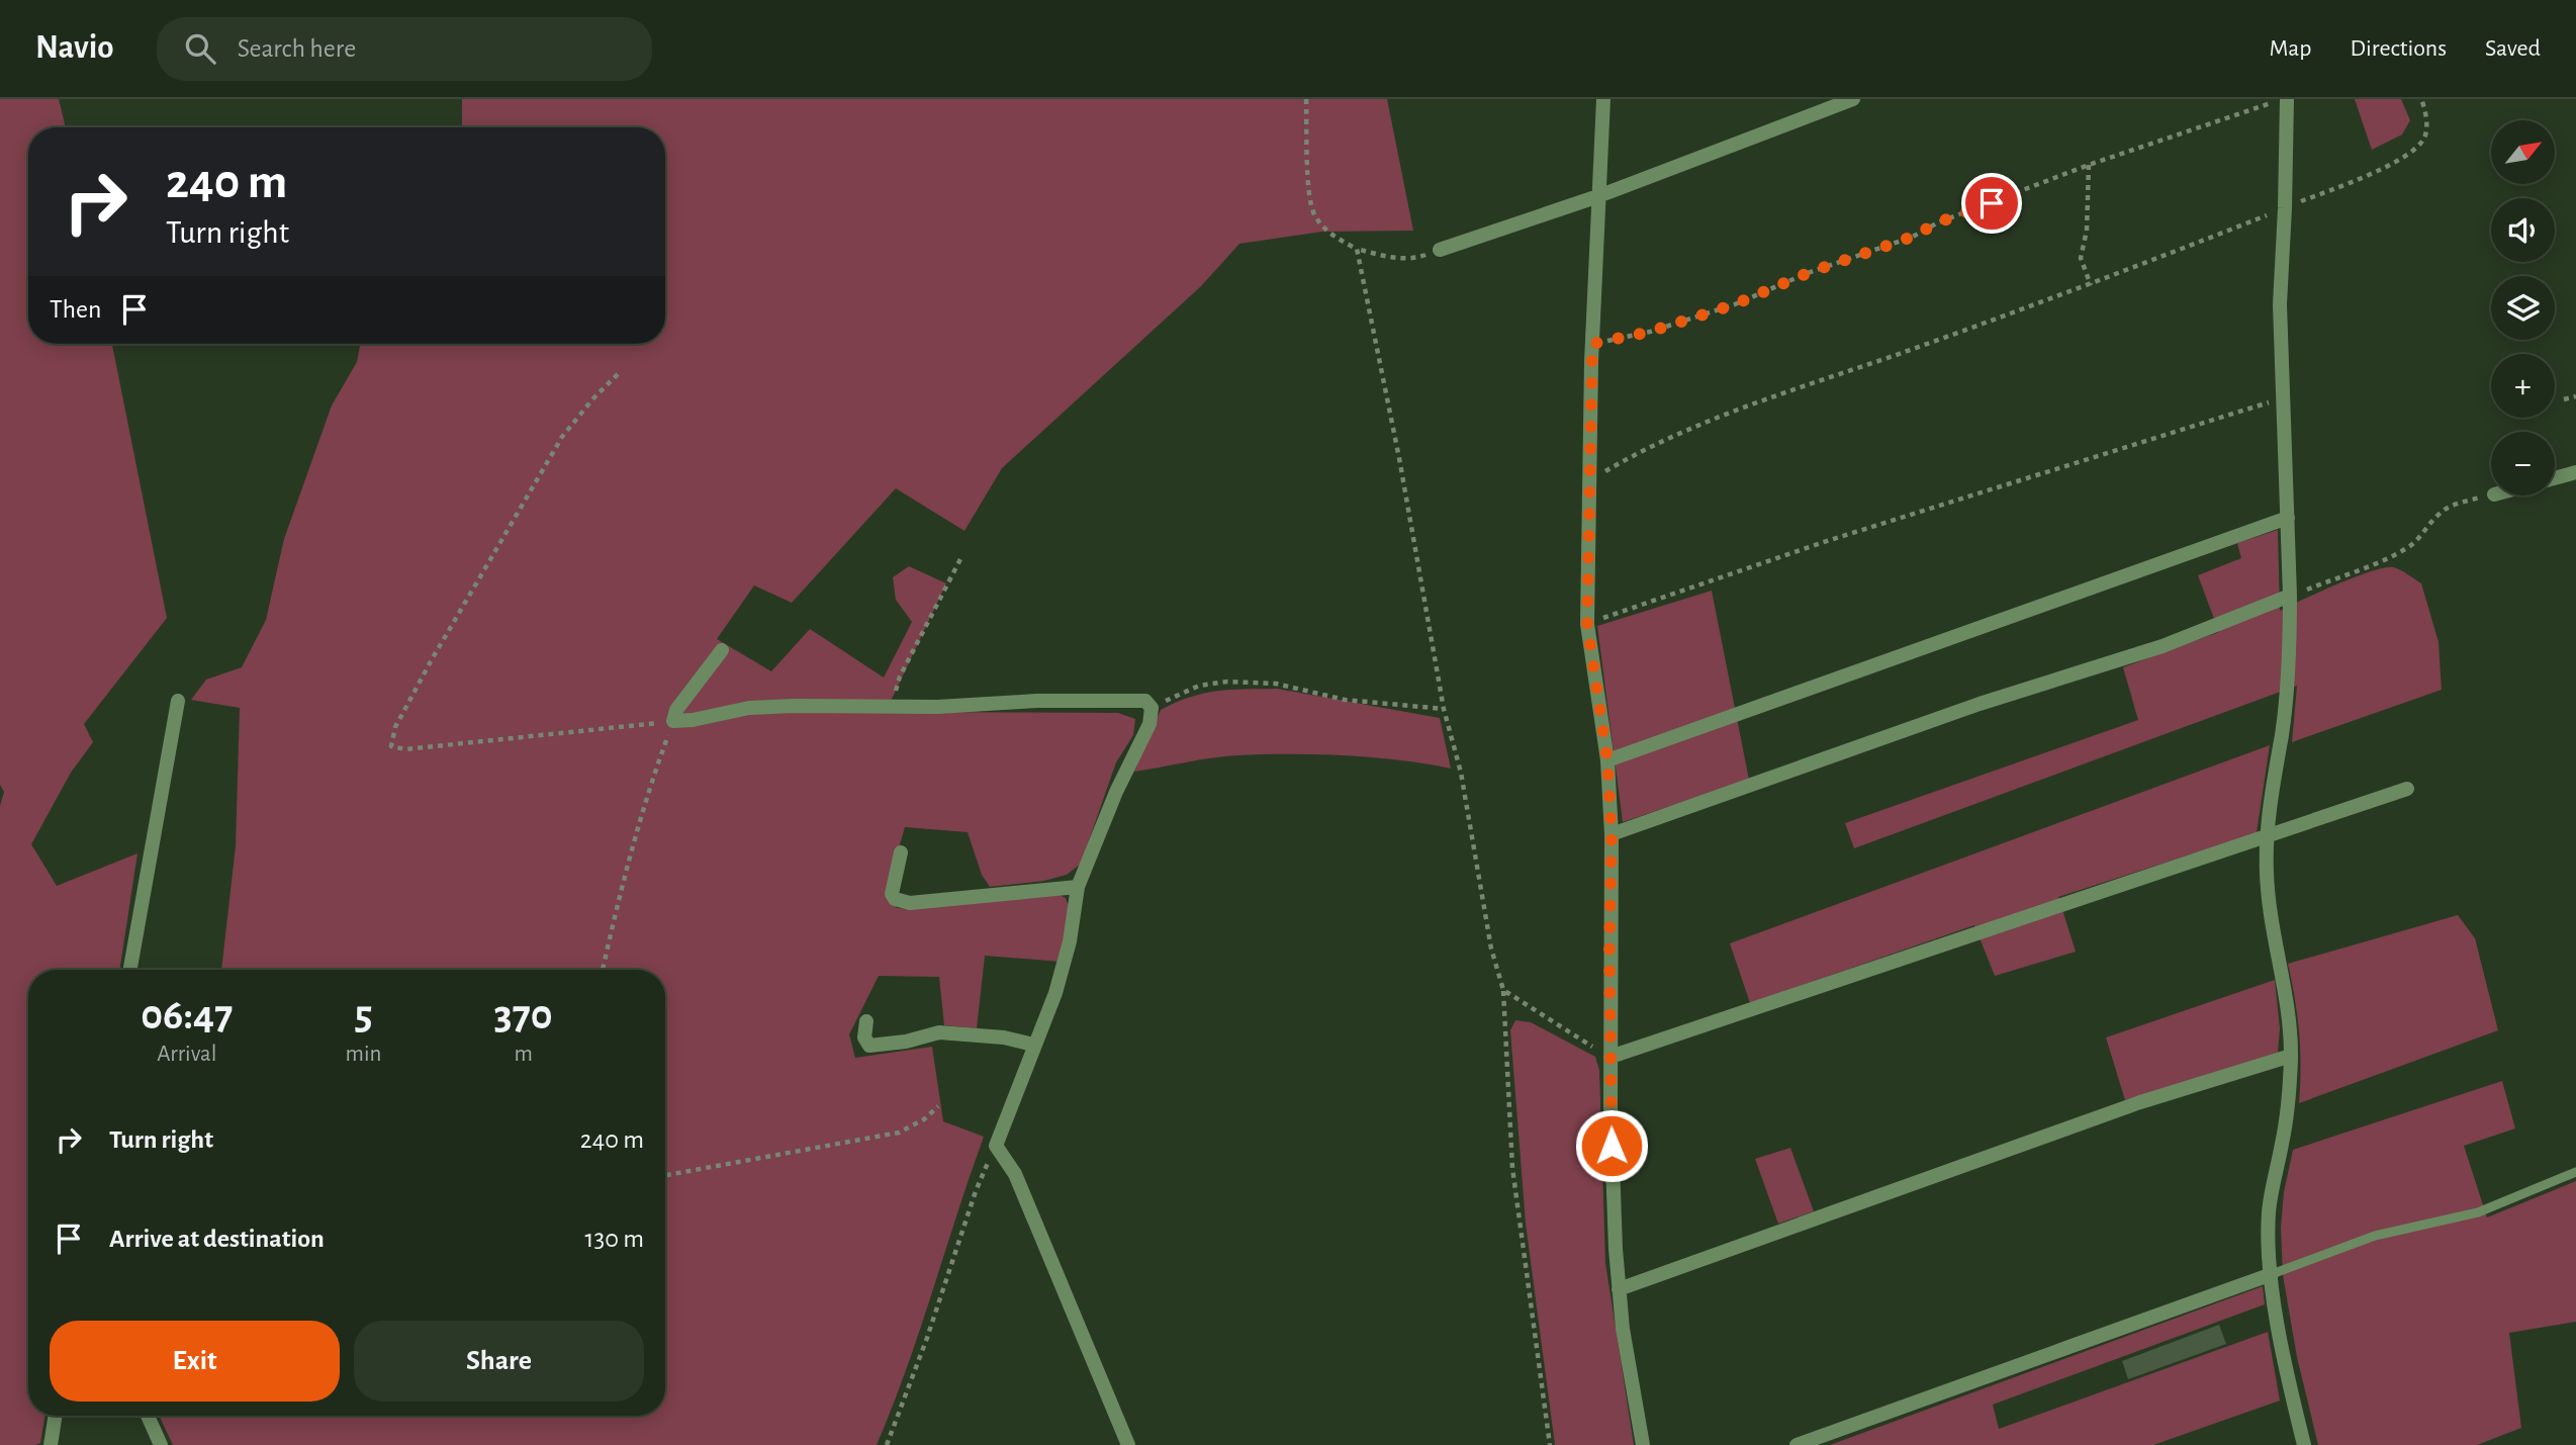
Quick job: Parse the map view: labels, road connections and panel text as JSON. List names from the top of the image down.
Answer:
{
  "north": "top right",
  "page": {
    "header": "Navio",
    "search": "Search here",
    "nav": ["Map", "Directions", "Saved"],
    "map_buttons": ["+", "−"],
    "turn": ["240 m", "Turn right"],
    "then": "Then",
    "eta": [
      "06:47",
      "Arrival",
      "5",
      "min",
      "370",
      "m"
    ],
    "list": [
      {
        "name": "Turn right",
        "value": "240 m"
      },
      {
        "name": "Arrive at destination",
        "value": "130 m"
      }
    ],
    "buttons": ["Exit", "Share"]
  }
}
